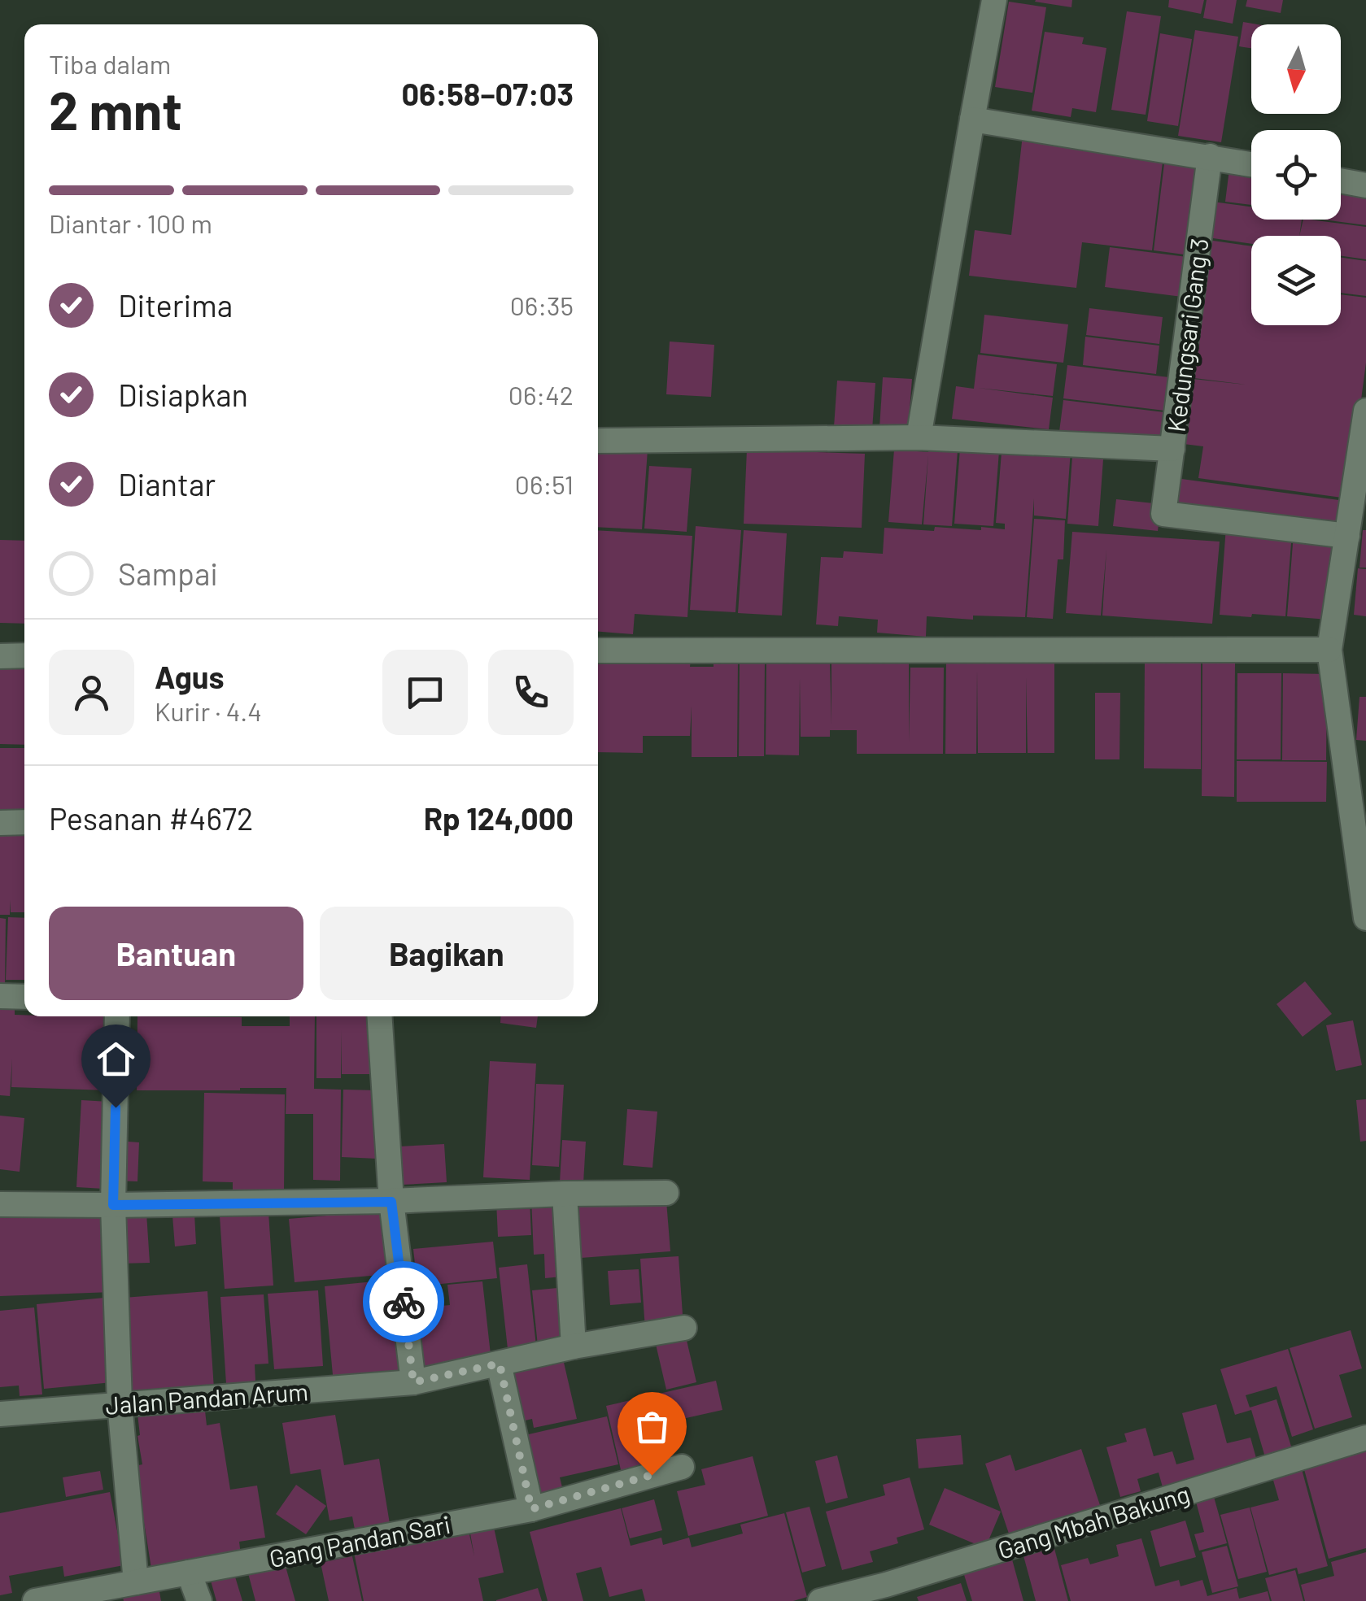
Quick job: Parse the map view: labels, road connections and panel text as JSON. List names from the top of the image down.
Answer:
{
  "streets": {
    "street": [
      "Kedungsari Gang 3",
      "Jalan Pandan Arum",
      "Gang Mbah Bakung",
      "Gang Pandan Sari"
    ]
  },
  "north": "bottom",
  "page": {
    "heading": ["2 mnt", "Tiba dalam", "06:58–07:03"],
    "panel": [
      "Agus",
      "Kurir · 4.4",
      "Pesanan #4672",
      "Rp 124,000"
    ],
    "bar": "Diantar · 100 m",
    "list": [
      ["Diterima", "06:35"],
      ["Disiapkan", "06:42"],
      ["Diantar", "06:51"],
      "Sampai"
    ],
    "buttons": ["Bantuan", "Bagikan"]
  }
}
